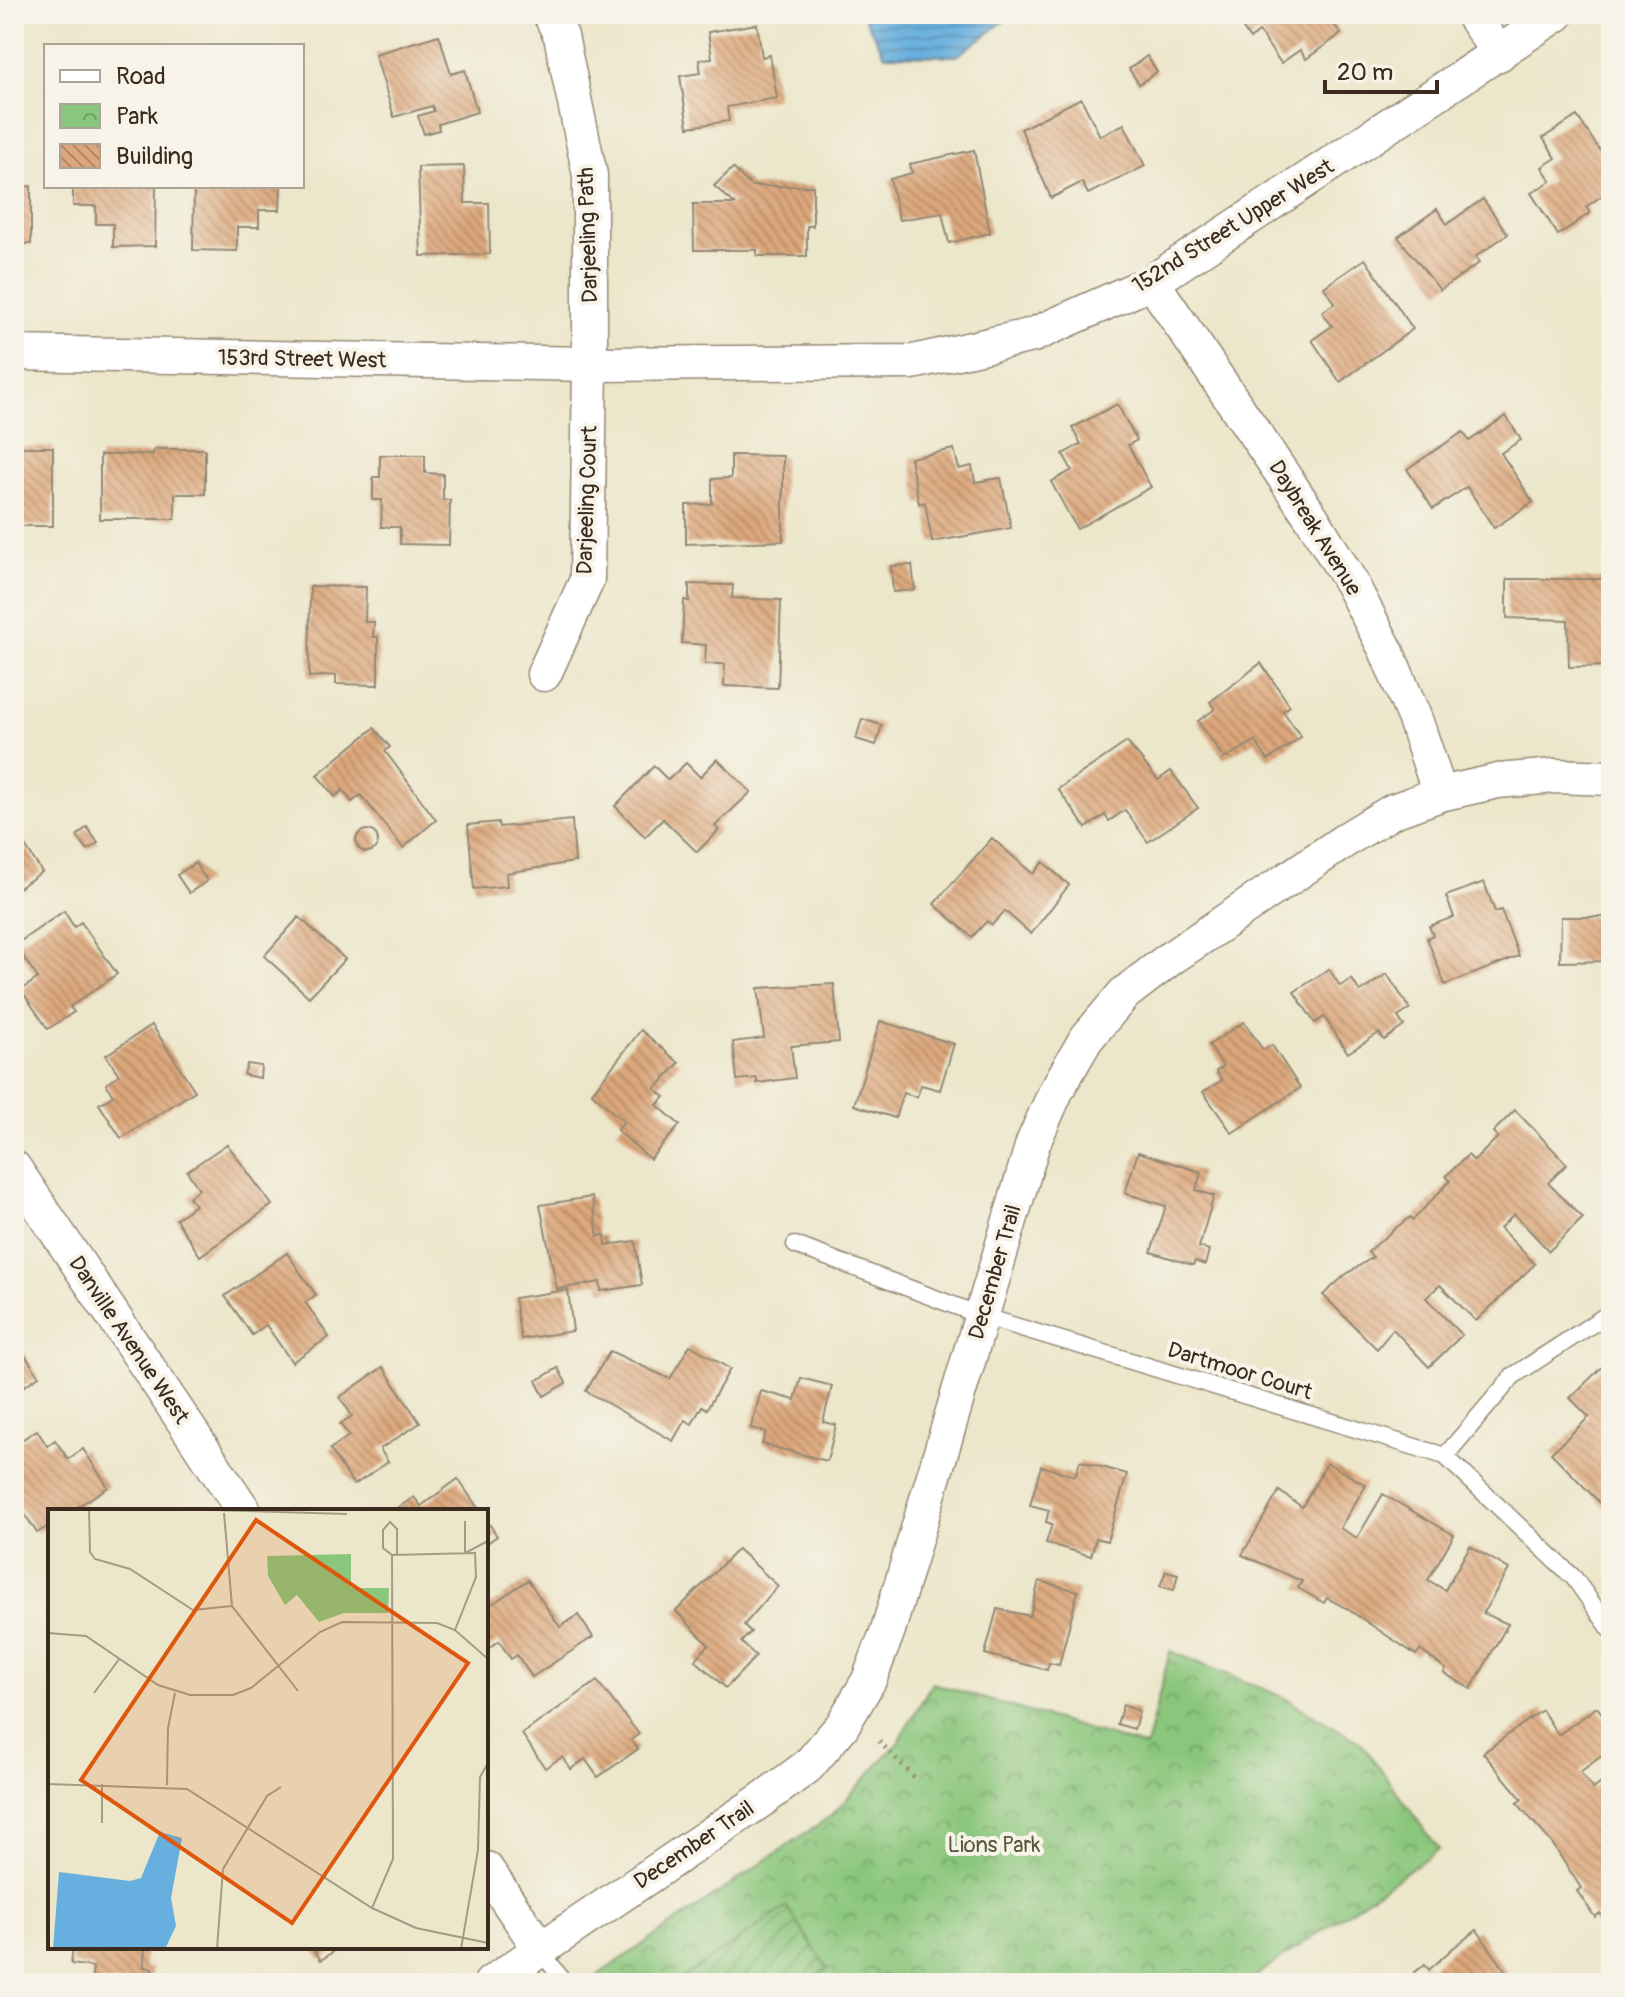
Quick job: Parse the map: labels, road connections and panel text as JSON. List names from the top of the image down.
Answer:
{
  "streets": {
    "street": [
      "152nd Street Upper West",
      "Darjeeling Path",
      "153rd Street West",
      "Darjeeling Court",
      "Daybreak Avenue",
      "December Trail",
      "Danville Avenue West"
    ],
    "lane": ["Dartmoor Court"]
  },
  "crossings": [
    ["152nd Street Upper West", "Darjeeling Path"],
    ["152nd Street Upper West", "153rd Street West"],
    ["152nd Street Upper West", "Darjeeling Court"],
    ["152nd Street Upper West", "Daybreak Avenue"],
    ["Darjeeling Path", "153rd Street West"],
    ["Darjeeling Path", "Darjeeling Court"],
    ["153rd Street West", "Darjeeling Court"],
    ["Daybreak Avenue", "December Trail"],
    ["December Trail", "Dartmoor Court"]
  ],
  "parks": ["Lions Park"],
  "legend": ["Road", "Park", "Building"],
  "scale_bar": "20 m"
}
